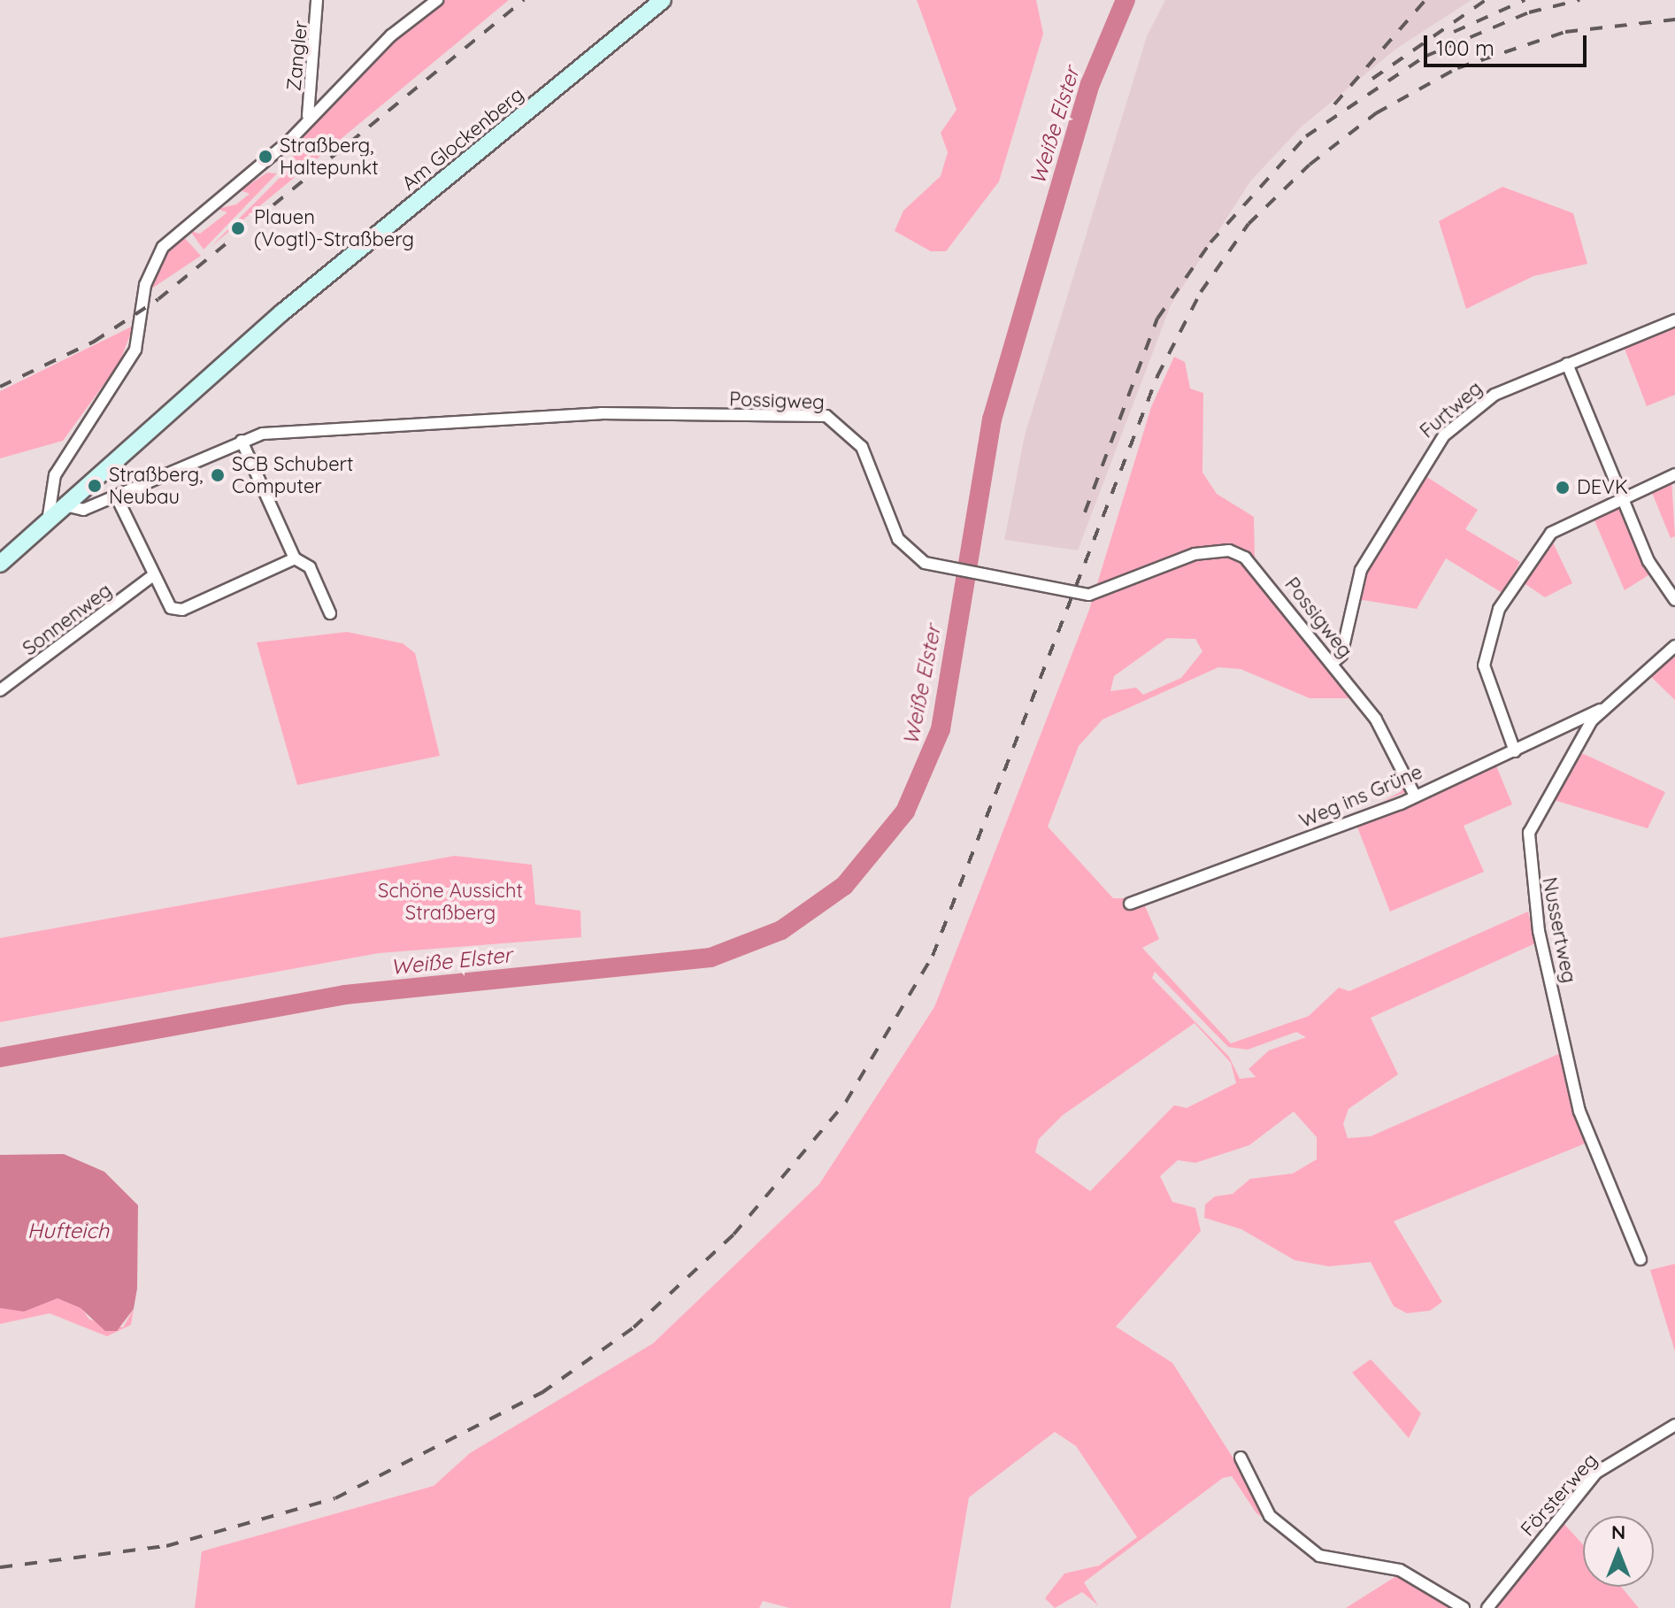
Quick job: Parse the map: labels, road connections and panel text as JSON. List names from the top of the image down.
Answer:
{
  "streets": {
    "main road": ["Am Glockenberg"],
    "street": [
      "Zangler",
      "Possigweg",
      "Furtweg",
      "Sonnenweg",
      "Weg ins Grüne",
      "Nussertweg",
      "Försterweg"
    ]
  },
  "crossings": [
    ["Am Glockenberg", "Possigweg"],
    ["Possigweg", "Furtweg"],
    ["Possigweg", "Weg ins Grüne"],
    ["Weg ins Grüne", "Nussertweg"]
  ],
  "water": ["Weiße Elster", "Hufteich"],
  "parks": ["Schöne Aussicht Straßberg"],
  "places": [
    "Straßberg, Haltepunkt",
    "Plauen (Vogtl)-Straßberg",
    "SCB Schubert Computer",
    "Straßberg, Neubau",
    "DEVK"
  ],
  "scale_bar": "100 m",
  "north": "top"
}
